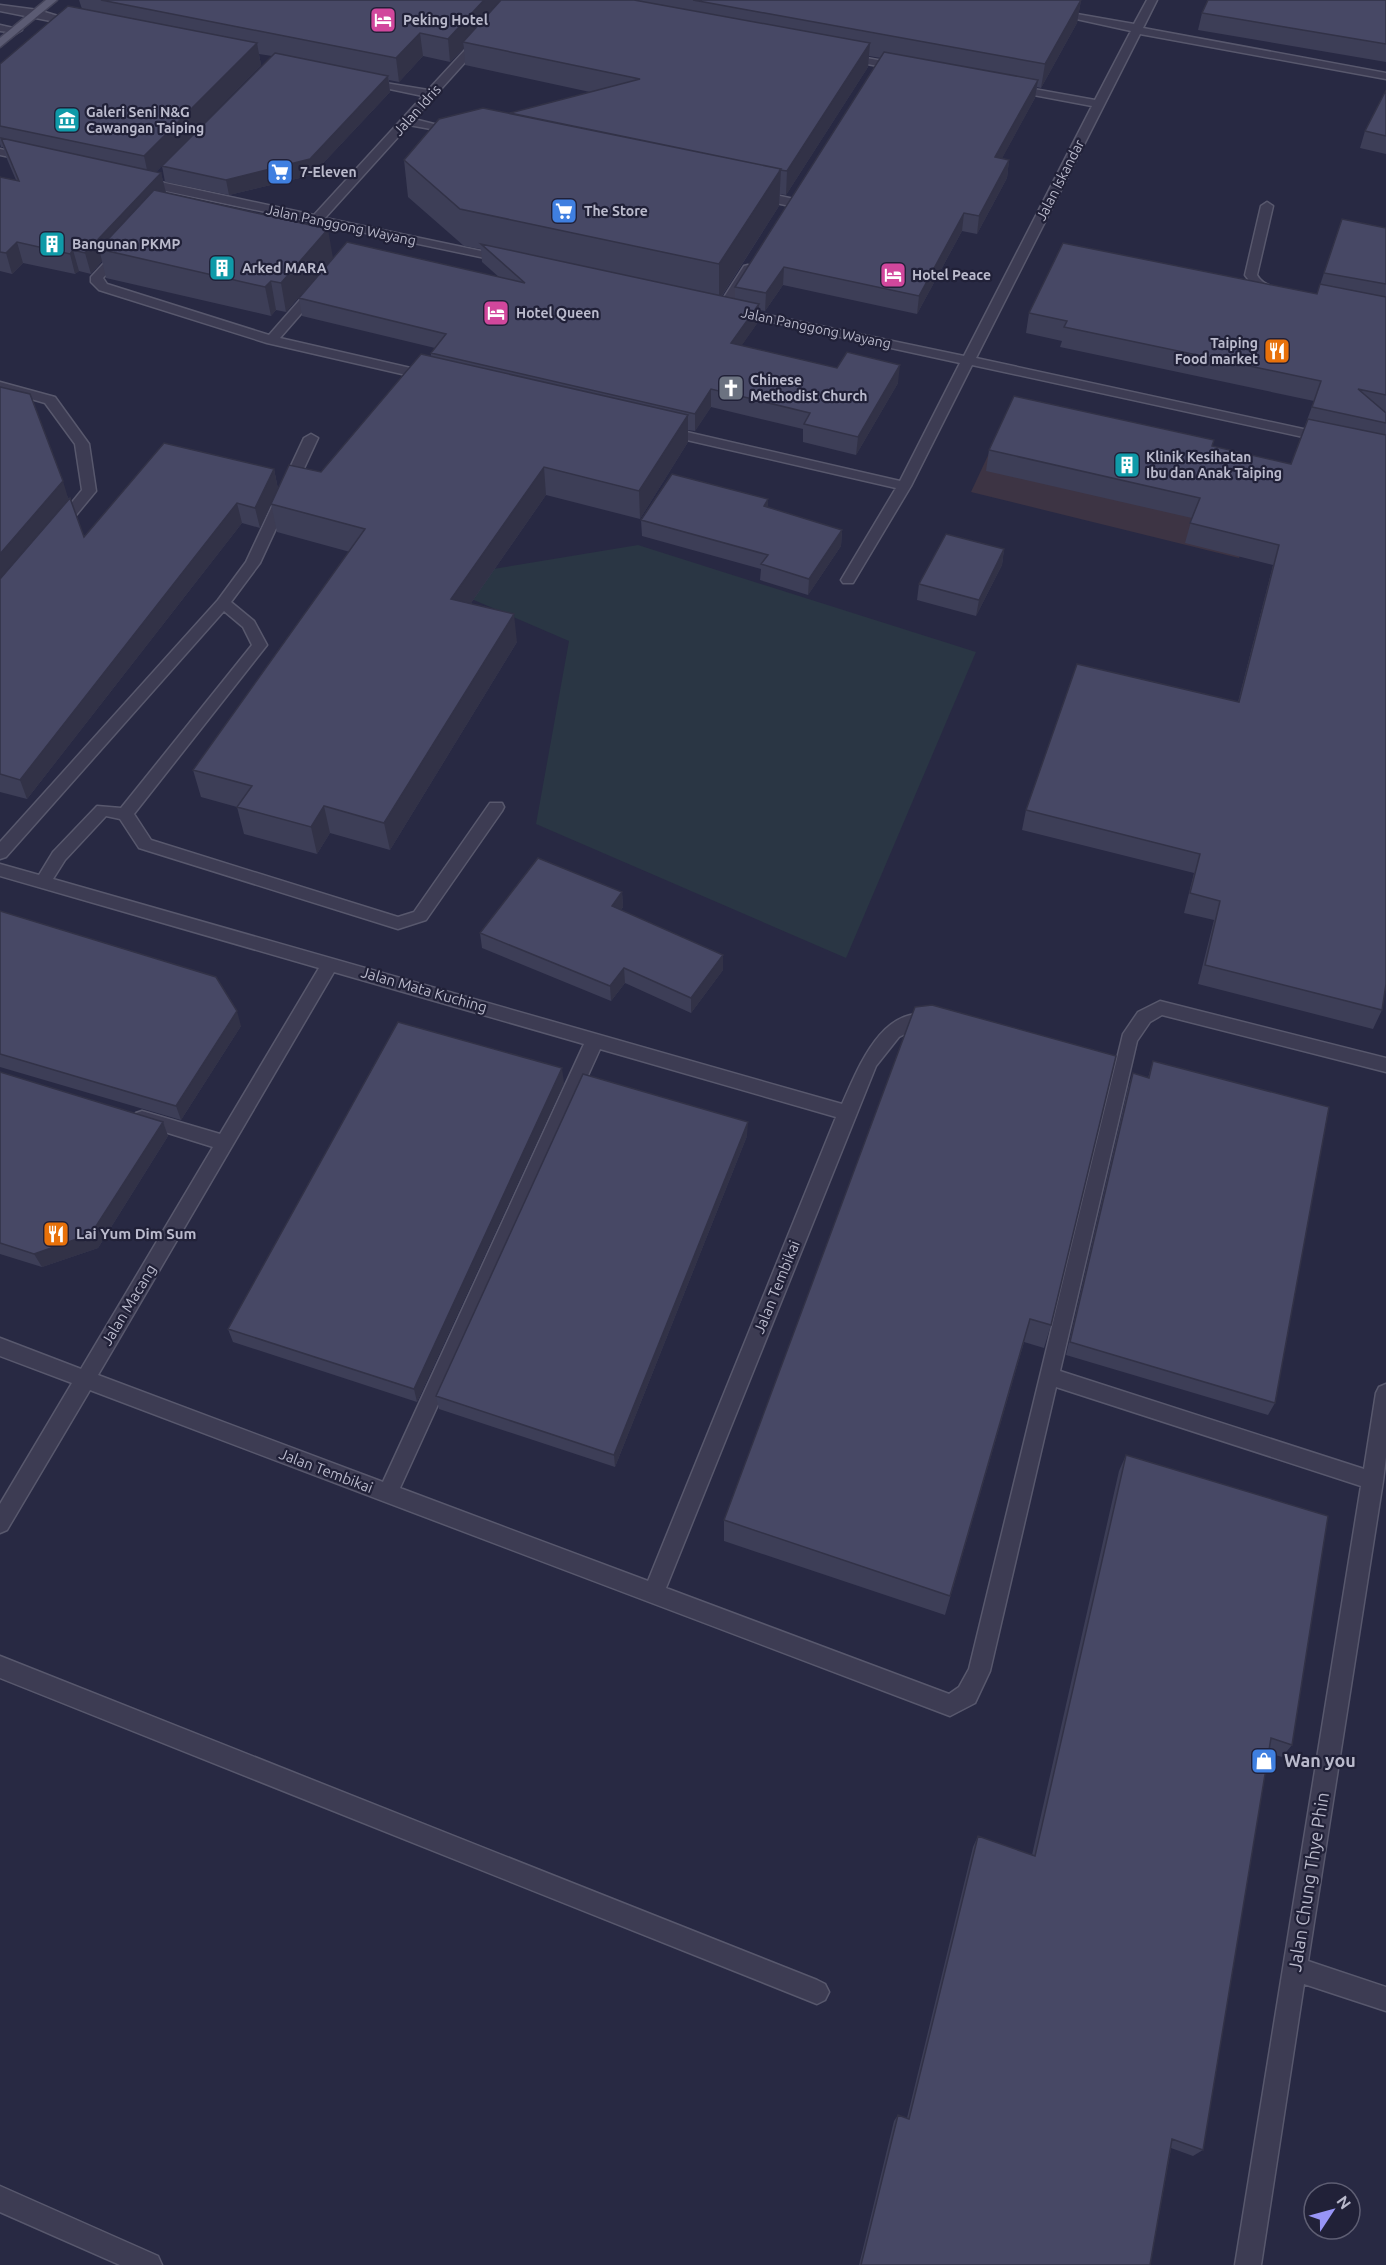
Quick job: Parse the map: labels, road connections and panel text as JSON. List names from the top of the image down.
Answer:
{
  "streets": {
    "street": [
      "Jalan Idris",
      "Jalan Iskandar",
      "Jalan Panggong Wayang",
      "Jalan Mata Kuching",
      "Jalan Tembikai",
      "Jalan Macang",
      "Jalan Chung Thye Phin"
    ]
  },
  "crossings": [
    ["Jalan Idris", "Jalan Panggong Wayang"],
    ["Jalan Iskandar", "Jalan Panggong Wayang"],
    ["Jalan Mata Kuching", "Jalan Tembikai"],
    ["Jalan Mata Kuching", "Jalan Macang"],
    ["Jalan Tembikai", "Jalan Macang"]
  ],
  "places": {
    "hotel": ["Peking Hotel", "Hotel Peace", "Hotel Queen"],
    "museum": ["Galeri Seni N&G Cawangan Taiping"],
    "supermarket": ["7-Eleven", "The Store"],
    "building": ["Bangunan PKMP", "Arked MARA", "Klinik Kesihatan Ibu dan Anak Taiping"],
    "restaurant": ["Taiping Food market", "Lai Yum Dim Sum"],
    "church": ["Chinese Methodist Church"],
    "shop": ["Wan you"]
  },
  "north": "top right"
}
